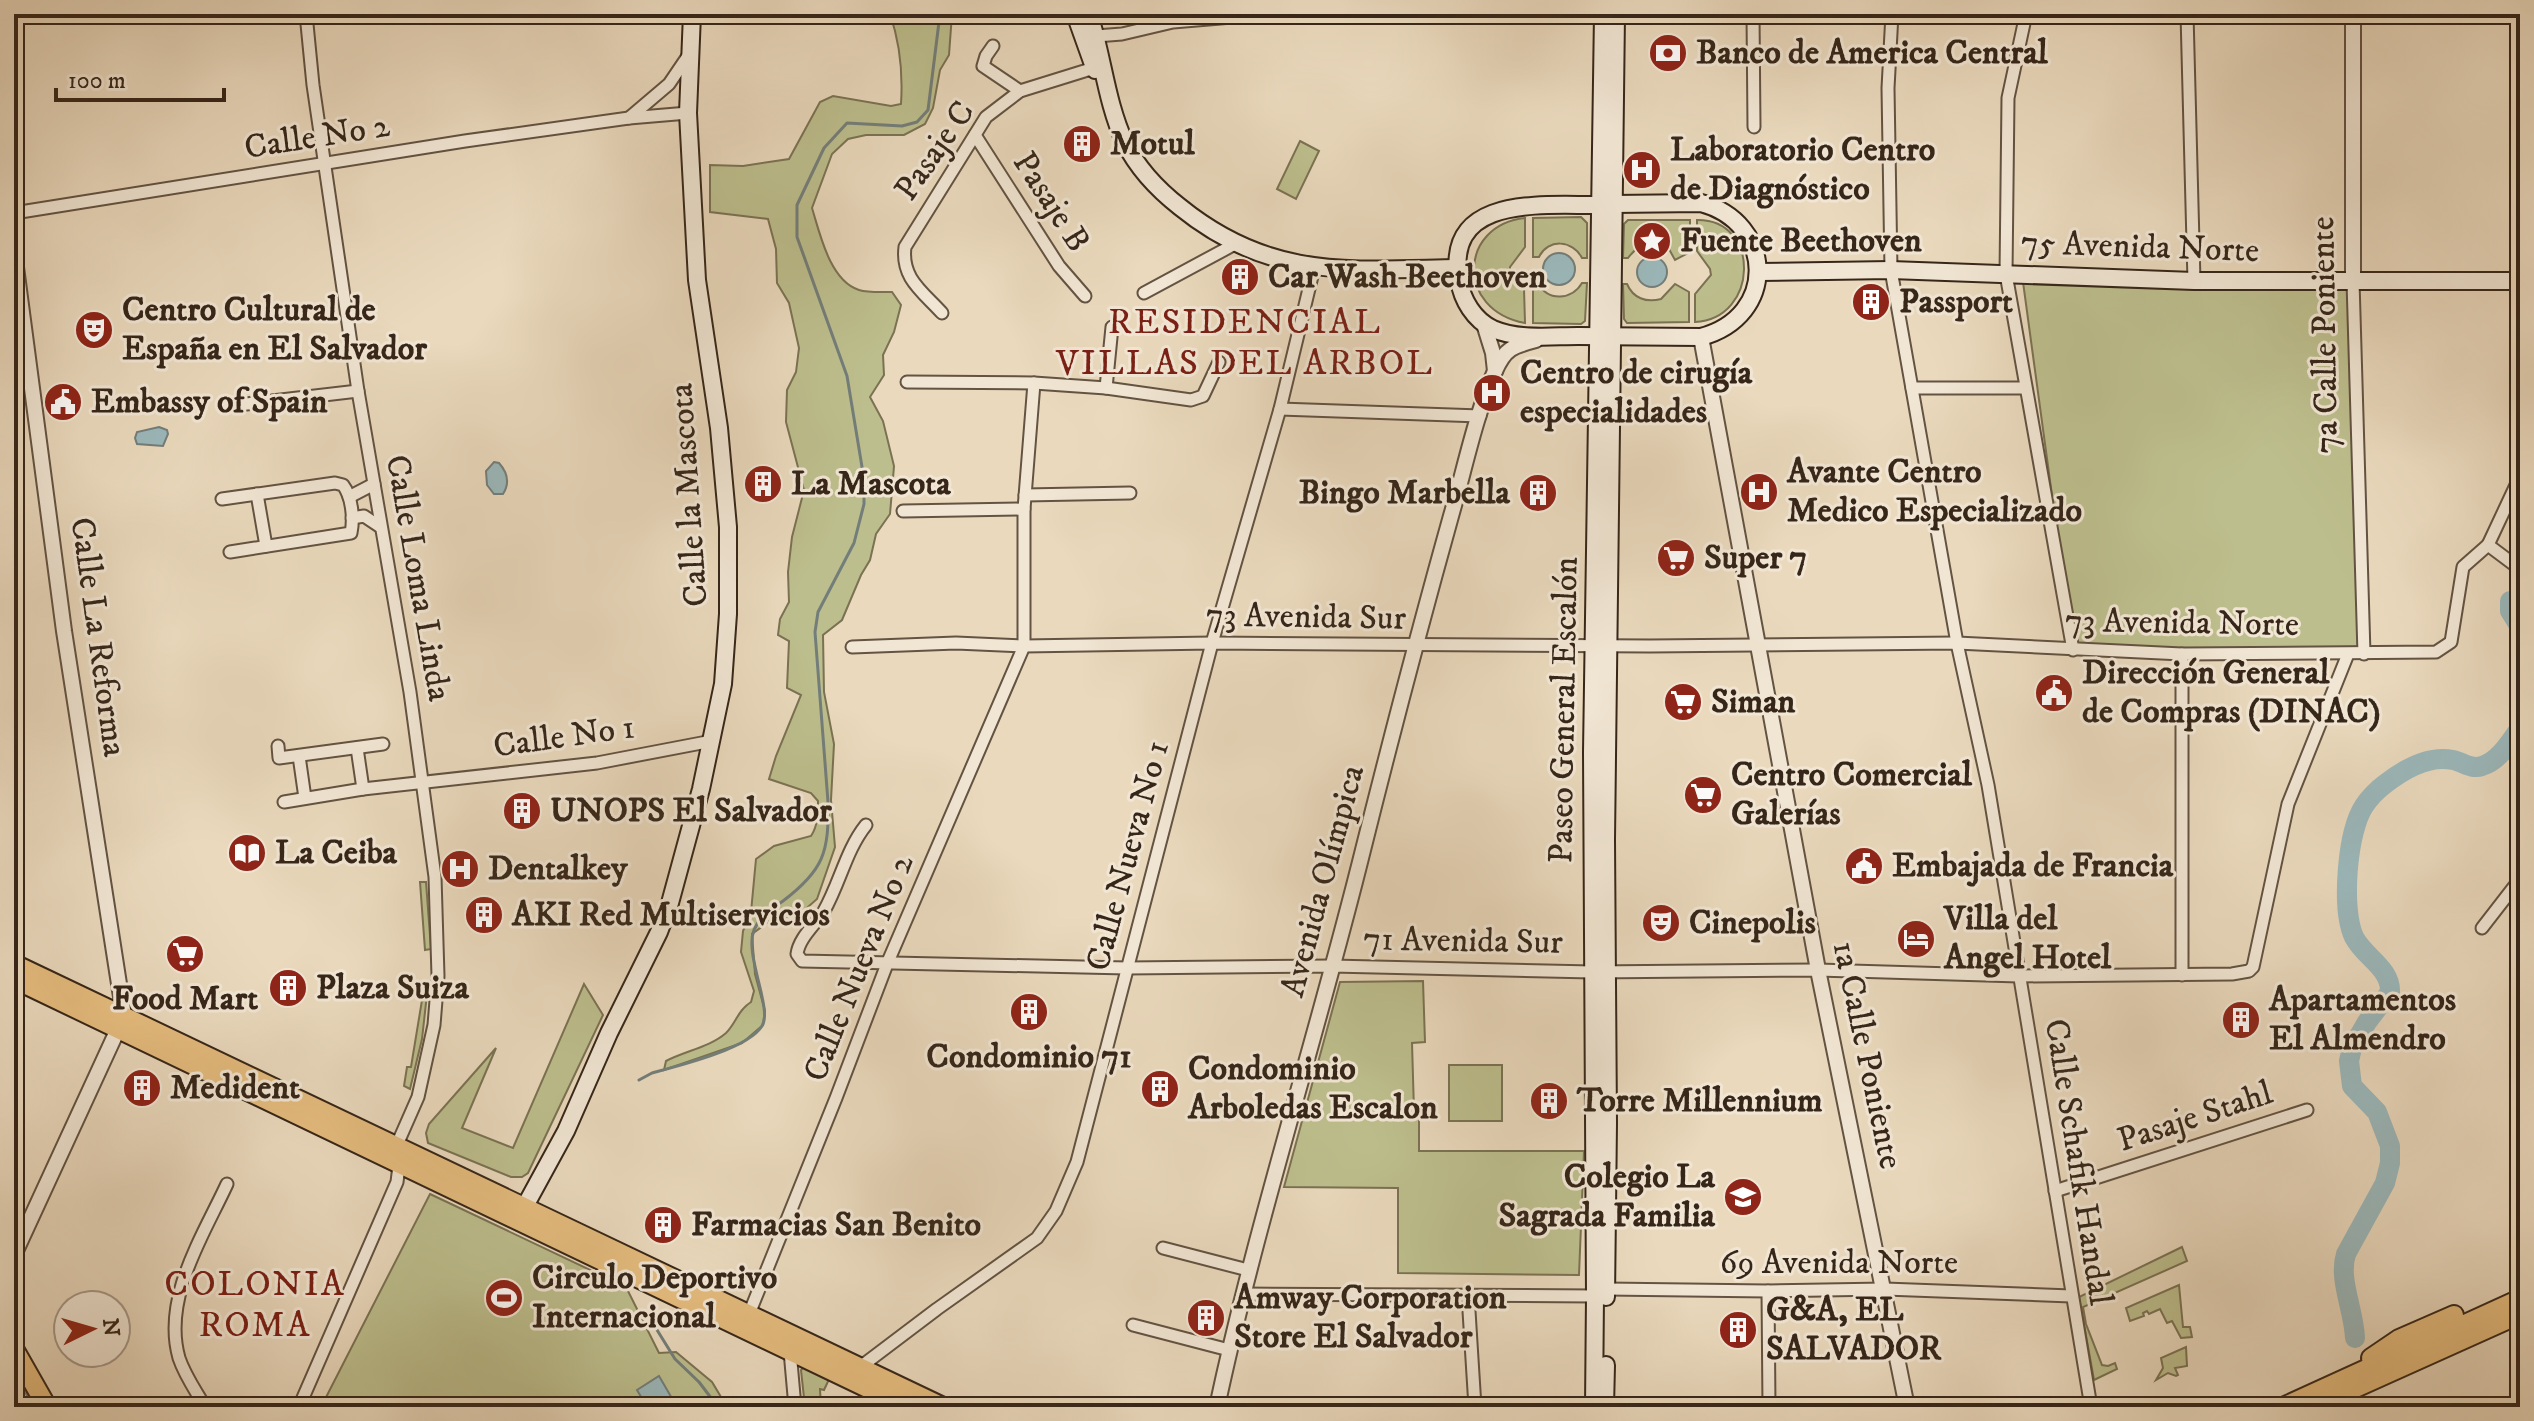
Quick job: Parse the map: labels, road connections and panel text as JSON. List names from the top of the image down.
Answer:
{
  "streets": {
    "main road": ["75 Avenida Norte", "Calle la Mascota", "Paseo General Escalón"],
    "street": [
      "Calle No 2",
      "Pasaje C",
      "Pasaje B",
      "7a Calle Poniente",
      "Calle Loma Linda",
      "73 Avenida Sur",
      "73 Avenida Norte",
      "Calle La Reforma",
      "Calle No 1",
      "Calle Nueva No 1",
      "Avenida Olímpica",
      "71 Avenida Sur",
      "Calle Nueva No 2",
      "1a Calle Poniente",
      "Pasaje Stahl",
      "Calle Schafik Handal",
      "69 Avenida Norte"
    ]
  },
  "crossings": [
    ["Calle No 2", "Calle la Mascota"],
    ["Calle No 2", "Calle Loma Linda"],
    ["Pasaje C", "Pasaje B"],
    ["75 Avenida Norte", "7a Calle Poniente"],
    ["75 Avenida Norte", "Paseo General Escalón"],
    ["75 Avenida Norte", "1a Calle Poniente"],
    ["75 Avenida Norte", "Calle Schafik Handal"],
    ["7a Calle Poniente", "73 Avenida Norte"],
    ["Calle la Mascota", "Calle No 1"],
    ["Calle Loma Linda", "Calle No 1"],
    ["73 Avenida Sur", "73 Avenida Norte"],
    ["73 Avenida Sur", "Paseo General Escalón"],
    ["73 Avenida Sur", "Calle Nueva No 1"],
    ["73 Avenida Sur", "Avenida Olímpica"],
    ["73 Avenida Sur", "Calle Nueva No 2"],
    ["73 Avenida Sur", "1a Calle Poniente"],
    ["73 Avenida Norte", "71 Avenida Sur"],
    ["73 Avenida Norte", "1a Calle Poniente"],
    ["73 Avenida Norte", "Calle Schafik Handal"],
    ["Paseo General Escalón", "Avenida Olímpica"],
    ["Paseo General Escalón", "71 Avenida Sur"],
    ["Paseo General Escalón", "1a Calle Poniente"],
    ["Paseo General Escalón", "69 Avenida Norte"],
    ["Calle Nueva No 1", "71 Avenida Sur"],
    ["Avenida Olímpica", "71 Avenida Sur"],
    ["Avenida Olímpica", "69 Avenida Norte"],
    ["71 Avenida Sur", "Calle Nueva No 2"],
    ["71 Avenida Sur", "1a Calle Poniente"],
    ["71 Avenida Sur", "Calle Schafik Handal"],
    ["1a Calle Poniente", "69 Avenida Norte"],
    ["Pasaje Stahl", "Calle Schafik Handal"],
    ["Calle Schafik Handal", "69 Avenida Norte"]
  ],
  "districts": ["RESIDENCIAL VILLAS DEL ARBOL", "COLONIA ROMA"],
  "places": {
    "bank": ["Banco de America Central"],
    "building": [
      "Motul",
      "Car Wash Beethoven",
      "Passport",
      "La Mascota",
      "Bingo Marbella",
      "UNOPS El Salvador",
      "AKI Red Multiservicios",
      "Plaza Suiza",
      "Condominio 71",
      "Apartamentos El Almendro",
      "Medident",
      "Condominio Arboledas Escalon",
      "Torre Millennium",
      "Farmacias San Benito",
      "Amway Corporation Store El Salvador",
      "G&A, EL SALVADOR"
    ],
    "hospital": [
      "Laboratorio Centro de Diagnóstico",
      "Centro de cirugía especialidades",
      "Avante Centro Medico Especializado",
      "Dentalkey"
    ],
    "place": ["Fuente Beethoven"],
    "theatre": ["Centro Cultural de España en El Salvador", "Cinepolis"],
    "public building": ["Embassy of Spain", "Dirección General de Compras (DINAC)", "Embajada de Francia"],
    "supermarket": [
      "Super 7",
      "Siman",
      "Centro Comercial Galerías",
      "Food Mart"
    ],
    "library": ["La Ceiba"],
    "hotel": ["Villa del Angel Hotel"],
    "school or university": ["Colegio La Sagrada Familia"],
    "sports": ["Circulo Deportivo Internacional"]
  },
  "scale_bar": "100 m",
  "north": "right"
}
